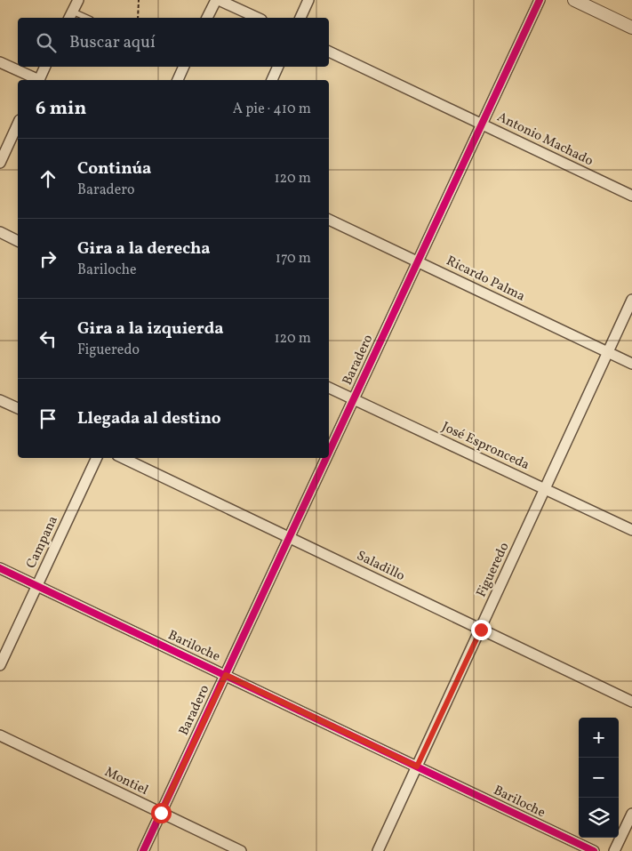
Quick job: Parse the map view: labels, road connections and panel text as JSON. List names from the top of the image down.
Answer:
{
  "streets": {
    "street": [
      "Antonio Machado",
      "Ricardo Palma",
      "Baradero",
      "José Espronceda",
      "Campana",
      "Saladillo",
      "Figueredo",
      "Bariloche",
      "Montiel"
    ]
  },
  "crossings": [
    ["Antonio Machado", "Baradero"],
    ["Ricardo Palma", "Baradero"],
    ["Ricardo Palma", "Figueredo"],
    ["Baradero", "José Espronceda"],
    ["Baradero", "Saladillo"],
    ["Baradero", "Bariloche"],
    ["Baradero", "Montiel"],
    ["José Espronceda", "Figueredo"],
    ["Campana", "Bariloche"],
    ["Saladillo", "Figueredo"],
    ["Figueredo", "Bariloche"]
  ],
  "page": {
    "search": "Buscar aquí",
    "heading": ["6 min", "A pie · 410 m"],
    "list": [
      ["Continúa", "Baradero", "120 m"],
      ["Gira a la derecha", "Bariloche", "170 m"],
      ["Gira a la izquierda", "Figueredo", "120 m"],
      "Llegada al destino"
    ],
    "map_buttons": ["+", "−"]
  }
}
